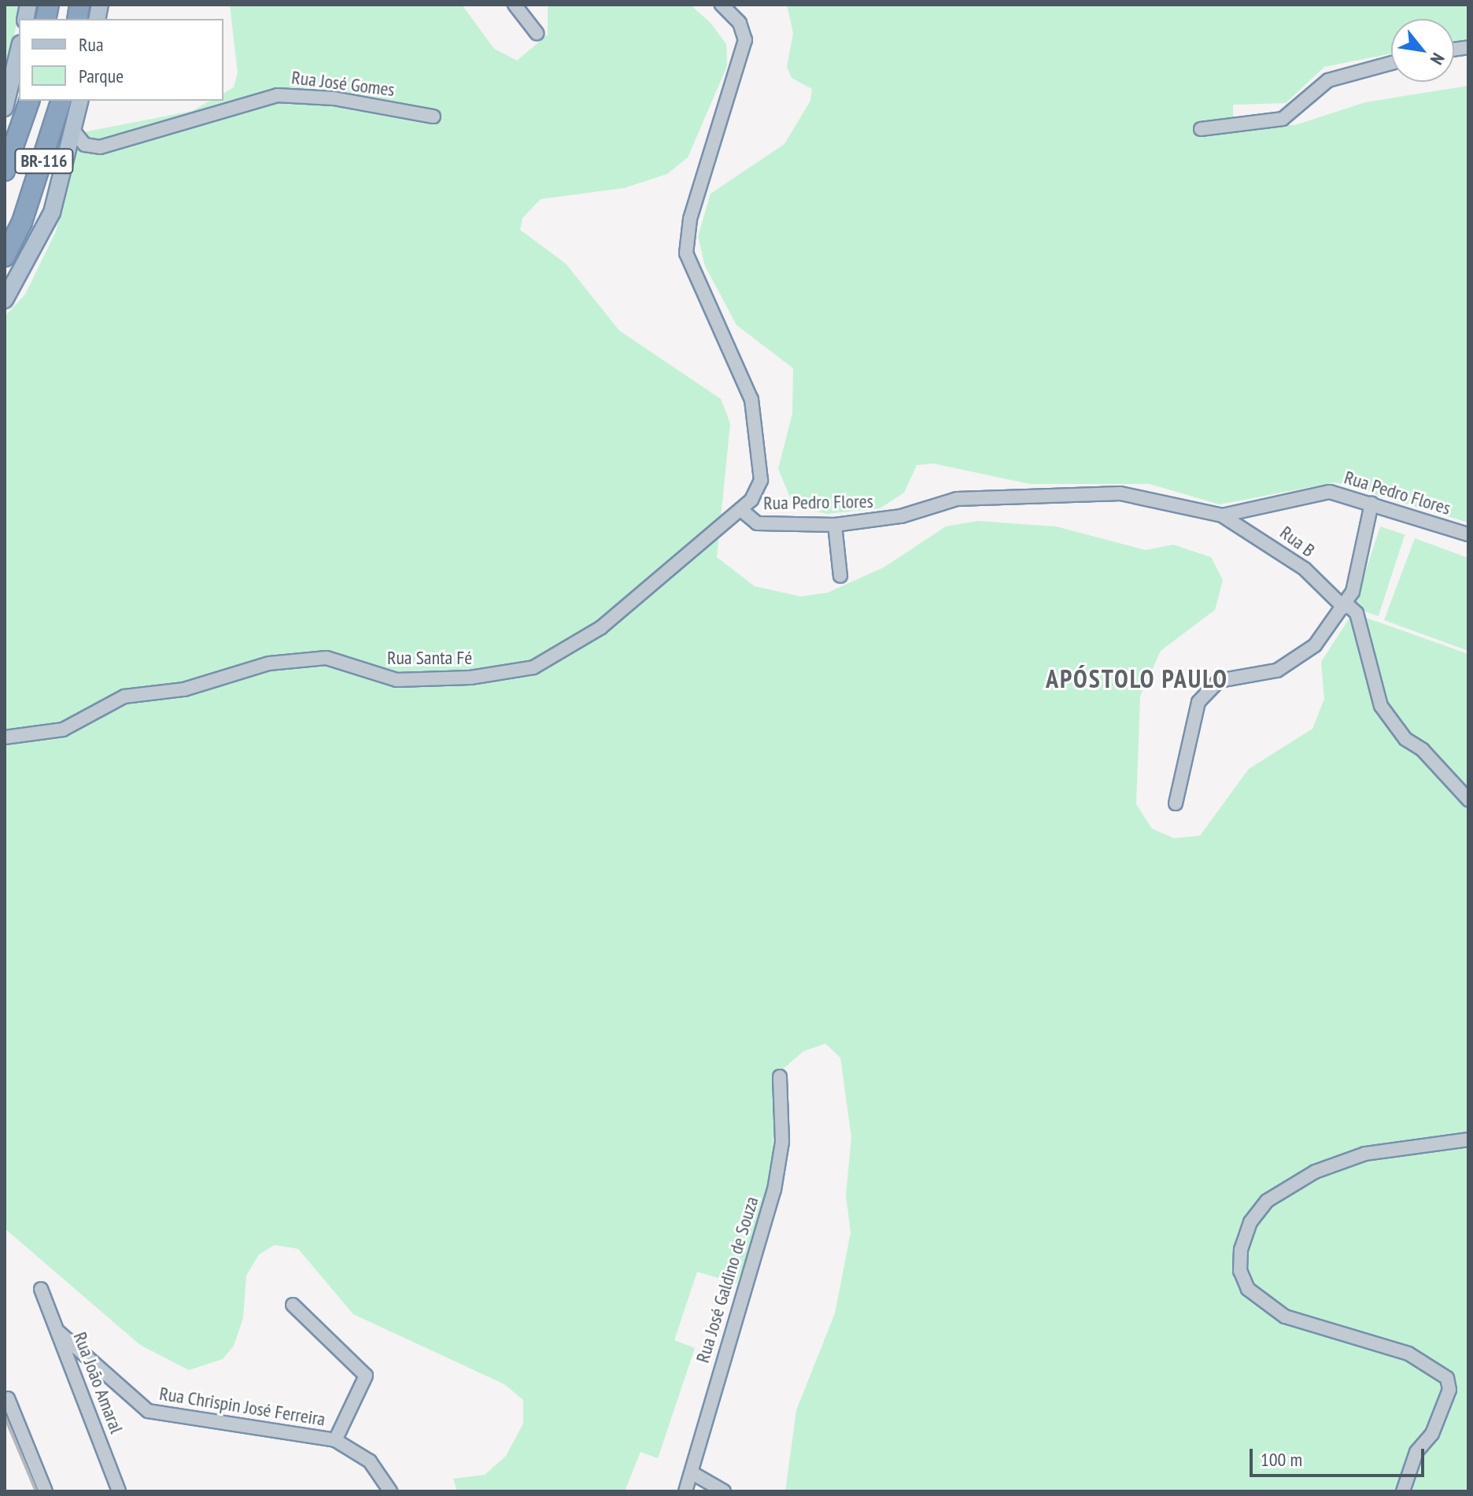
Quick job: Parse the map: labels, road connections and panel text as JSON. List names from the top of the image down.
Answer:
{
  "streets": {
    "highway": ["BR-116"],
    "street": [
      "Rua José Gomes",
      "Rua Pedro Flores",
      "Rua B",
      "Rua Santa Fé",
      "Rua José Galdino de Souza",
      "Rua João Amaral",
      "Rua Chrispin José Ferreira"
    ]
  },
  "crossings": [
    ["Rua Pedro Flores", "Rua B"],
    ["Rua Pedro Flores", "Rua Santa Fé"],
    ["Rua João Amaral", "Rua Chrispin José Ferreira"]
  ],
  "districts": ["APÓSTOLO PAULO"],
  "legend": ["Rua", "Parque"],
  "scale_bar": "100 m",
  "north": "bottom right"
}
